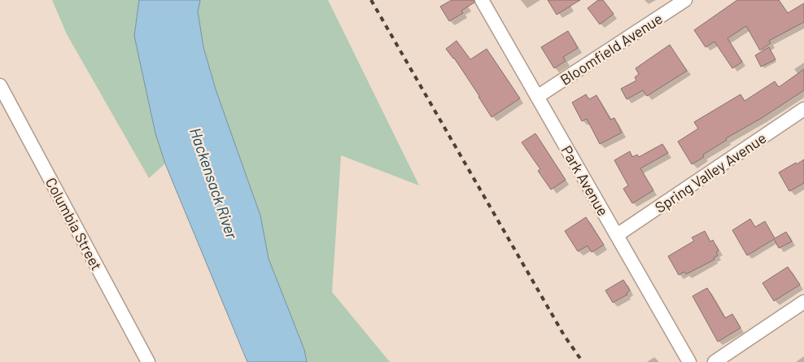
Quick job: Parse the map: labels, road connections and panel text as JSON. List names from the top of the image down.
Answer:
{
  "streets": {
    "street": [
      "Bloomfield Avenue",
      "Spring Valley Avenue",
      "Park Avenue",
      "Columbia Street"
    ]
  },
  "crossings": [
    ["Bloomfield Avenue", "Park Avenue"],
    ["Spring Valley Avenue", "Park Avenue"]
  ],
  "water": ["Hackensack River"]
}
